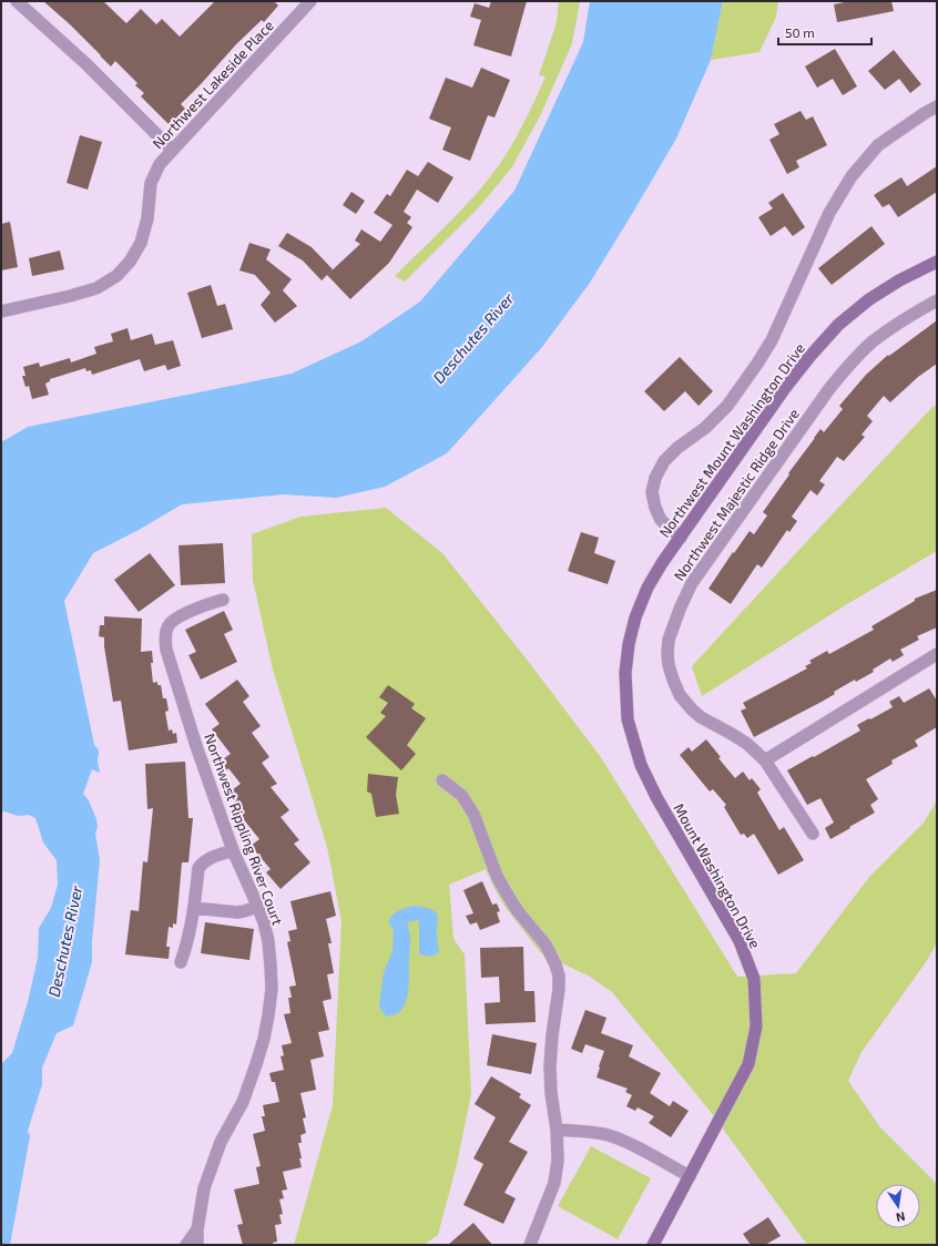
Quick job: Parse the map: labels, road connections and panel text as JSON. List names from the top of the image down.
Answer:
{
  "streets": {
    "main road": ["Northwest Mount Washington Drive", "Mount Washington Drive"],
    "street": ["Northwest Lakeside Place", "Northwest Majestic Ridge Drive", "Northwest Rippling River Court"]
  },
  "crossings": [
    ["Northwest Mount Washington Drive", "Mount Washington Drive"]
  ],
  "water": ["Deschutes River"],
  "scale_bar": "50 m",
  "north": "bottom"
}
